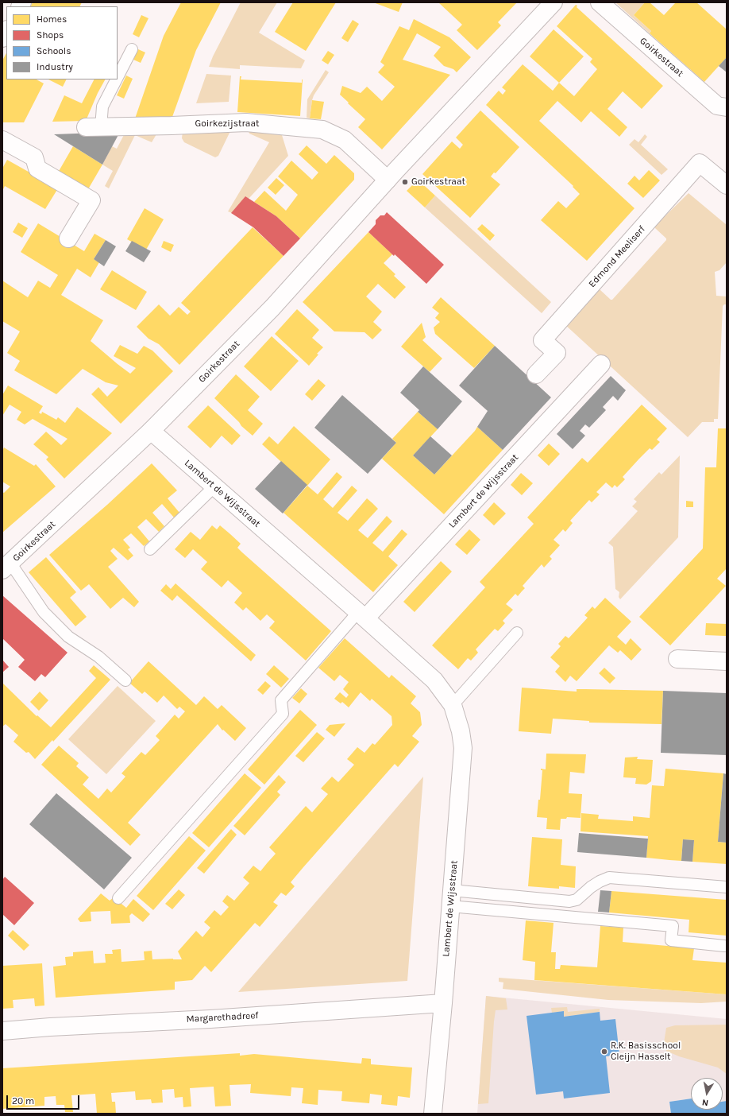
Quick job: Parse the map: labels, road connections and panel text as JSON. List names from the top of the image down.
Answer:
{
  "streets": {
    "street": [
      "Goirkestraat",
      "Goirkezijstraat",
      "Edmond Meeliserf",
      "Lambert de Wijsstraat",
      "Margarethadreef"
    ]
  },
  "crossings": [
    ["Goirkestraat", "Goirkezijstraat"],
    ["Goirkestraat", "Lambert de Wijsstraat"],
    ["Lambert de Wijsstraat", "Margarethadreef"]
  ],
  "places": ["Goirkestraat", "R.K. Basisschool Cleijn Hasselt"],
  "legend": [
    "Homes",
    "Shops",
    "Schools",
    "Industry"
  ],
  "scale_bar": "20 m",
  "north": "bottom"
}
